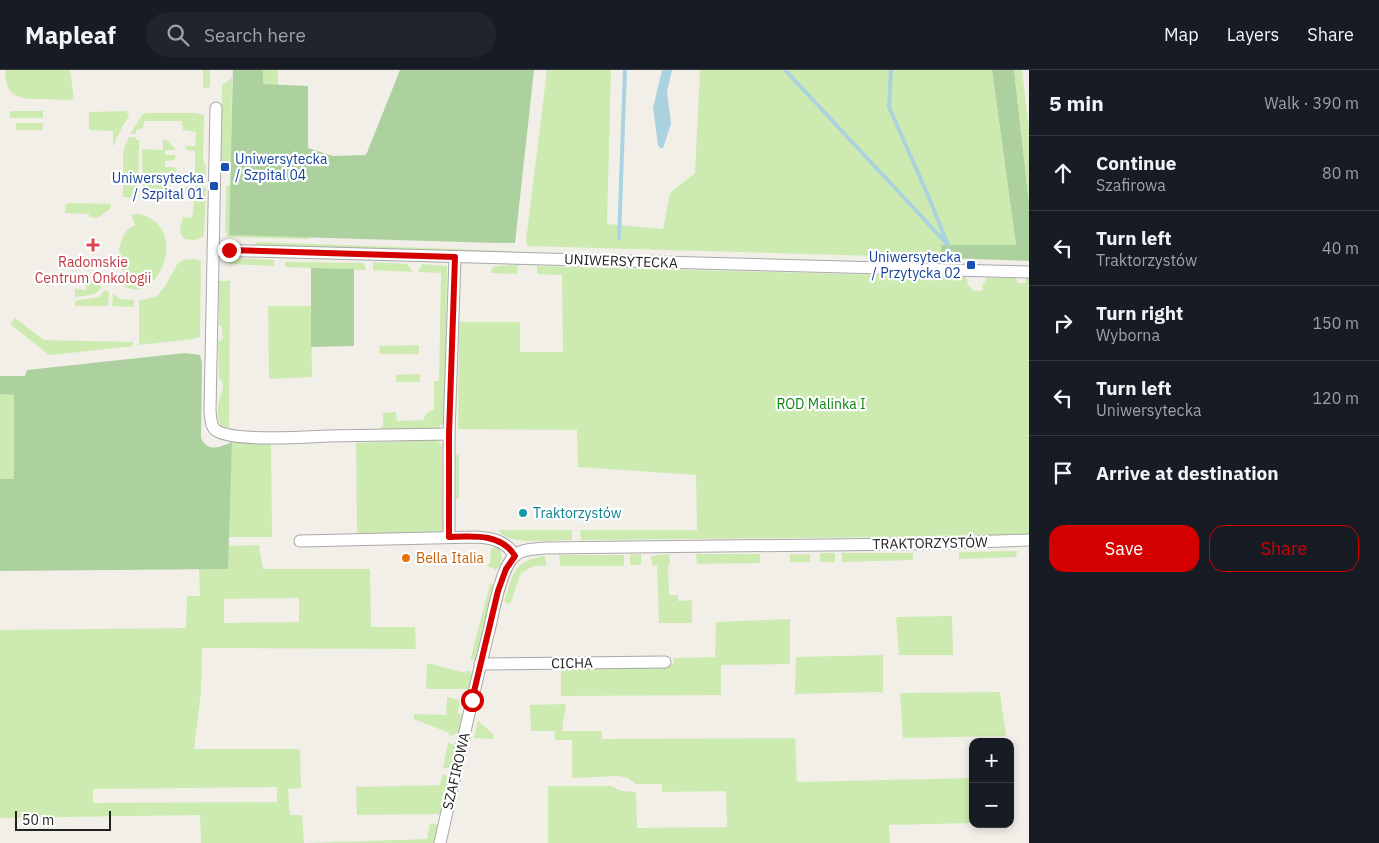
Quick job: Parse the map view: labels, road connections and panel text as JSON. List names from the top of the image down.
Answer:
{
  "streets": {
    "street": [
      "UNIWERSYTECKA",
      "TRAKTORZYSTÓW",
      "CICHA",
      "SZAFIROWA"
    ]
  },
  "crossings": [
    ["TRAKTORZYSTÓW", "SZAFIROWA"],
    ["CICHA", "SZAFIROWA"]
  ],
  "parks": ["ROD Malinka I"],
  "places": {
    "transit": ["Uniwersytecka / Szpital 04", "Uniwersytecka / Szpital 01", "Uniwersytecka / Przytycka 02"],
    "health": ["Radomskie Centrum Onkologii"],
    "other": ["Traktorzystów", "Bella Italia"]
  },
  "scale_bar": "50 m",
  "page": {
    "header": "Mapleaf",
    "search": "Search here",
    "nav": ["Map", "Layers", "Share"],
    "heading": ["5 min", "Walk · 390 m"],
    "list": [
      ["Continue", "Szafirowa", "80 m"],
      ["Turn left", "Traktorzystów", "40 m"],
      ["Turn right", "Wyborna", "150 m"],
      ["Turn left", "Uniwersytecka", "120 m"],
      "Arrive at destination"
    ],
    "buttons": ["Save", "Share"],
    "map_buttons": ["+", "−"],
    "scale": "50 m"
  }
}
